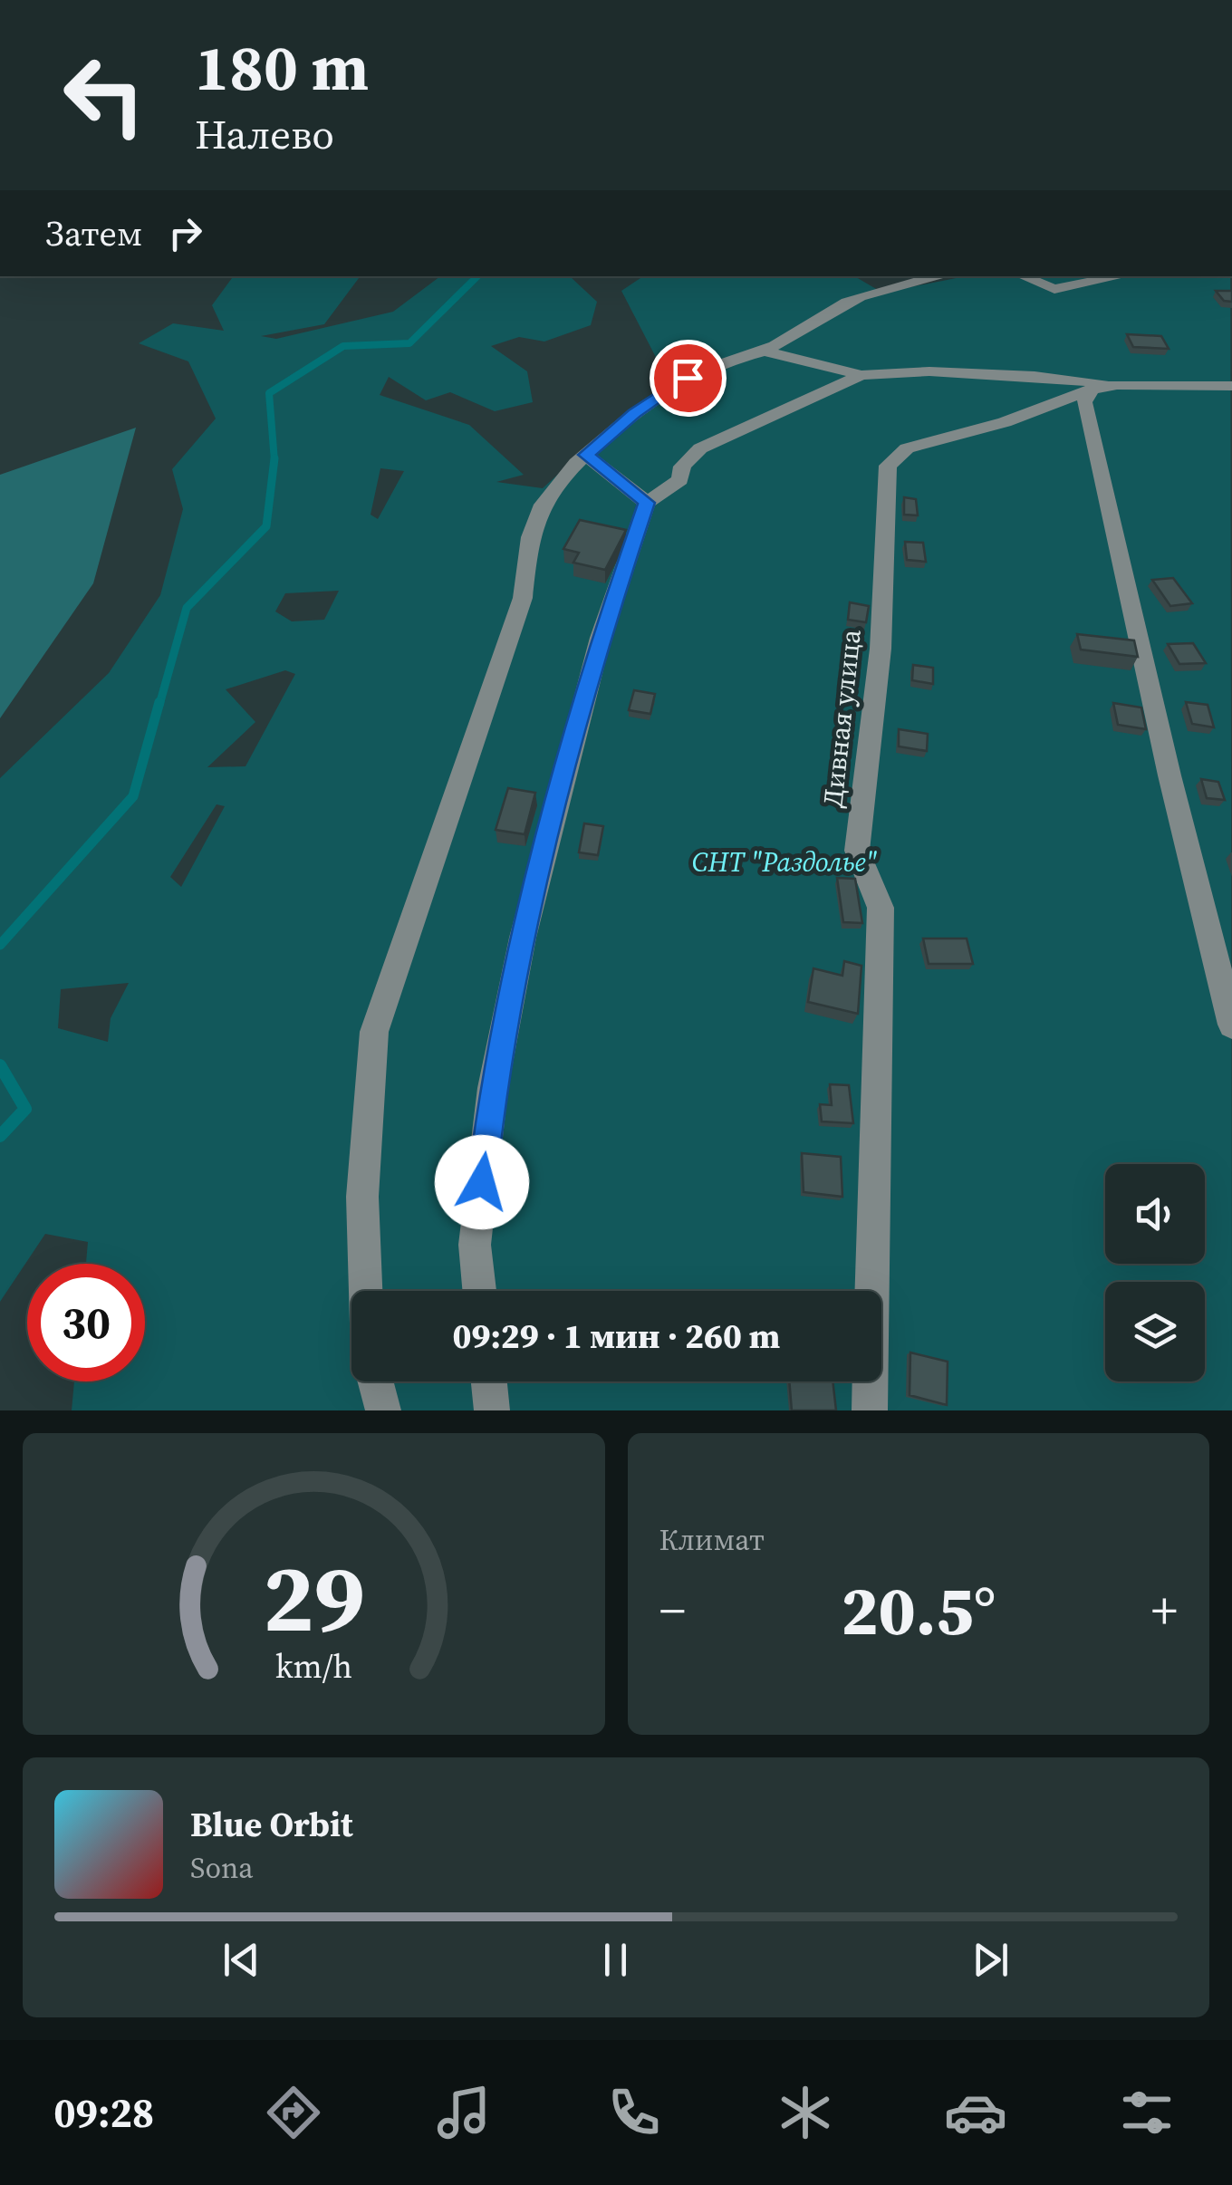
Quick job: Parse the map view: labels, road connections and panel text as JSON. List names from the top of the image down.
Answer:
{
  "streets": {
    "street": ["Дивная улица"]
  },
  "parks": ["СНТ \"Раздолье\""],
  "page": {
    "turn": ["180 m", "Налево"],
    "then": "Затем",
    "limit": "30",
    "trip": "09:29 · 1 мин · 260 m",
    "tile": "Климат",
    "heat": ["−", "20.5°", "+"],
    "song": ["Blue Orbit", "Sona"],
    "tabs": "09:28",
    "gauge": ["29", "km/h"]
  }
}
